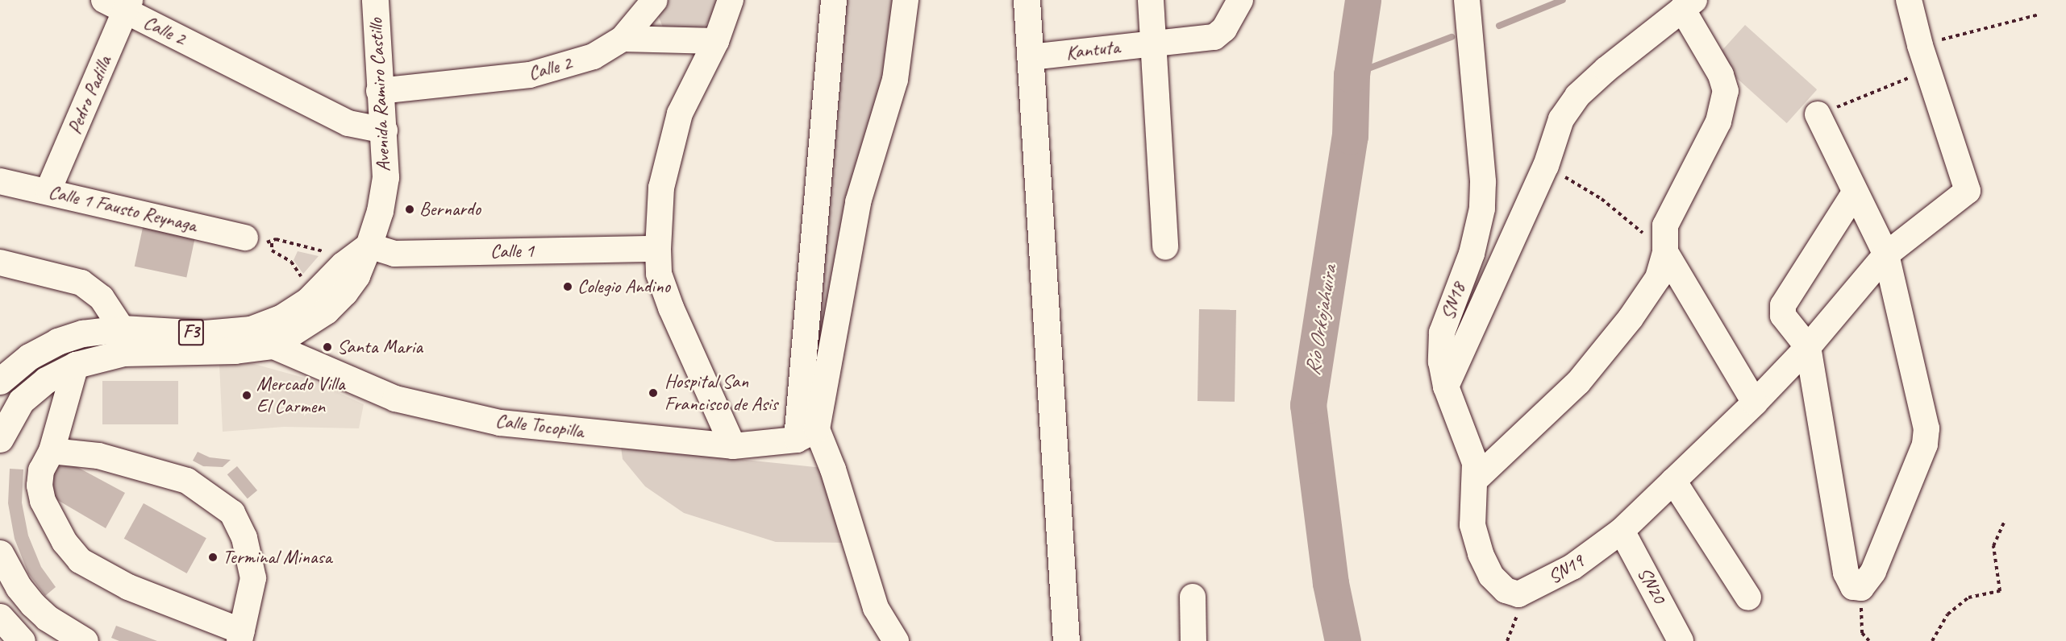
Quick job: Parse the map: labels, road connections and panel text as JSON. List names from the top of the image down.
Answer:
{
  "streets": {
    "main road": ["Avenida Ramiro Castillo", "F3"],
    "street": [
      "Calle 2",
      "Kantuta",
      "Pedro Padilla",
      "Calle 1 Fausto Reynaga",
      "Calle 1",
      "SN18",
      "Calle Tocopilla",
      "SN19",
      "SN20"
    ]
  },
  "crossings": [
    ["Calle 2", "Pedro Padilla"],
    ["Calle 2", "Avenida Ramiro Castillo"],
    ["Pedro Padilla", "Calle 1 Fausto Reynaga"],
    ["Avenida Ramiro Castillo", "Calle 1"],
    ["Avenida Ramiro Castillo", "Calle Tocopilla"],
    ["SN18", "SN19"],
    ["SN19", "SN20"]
  ],
  "water": ["Río Orkojahuira"],
  "places": [
    "Bernardo",
    "Colegio Andino",
    "Santa Maria",
    "Hospital San Francisco de Asis",
    "Mercado Villa El Carmen",
    "Terminal Minasa"
  ]
}
